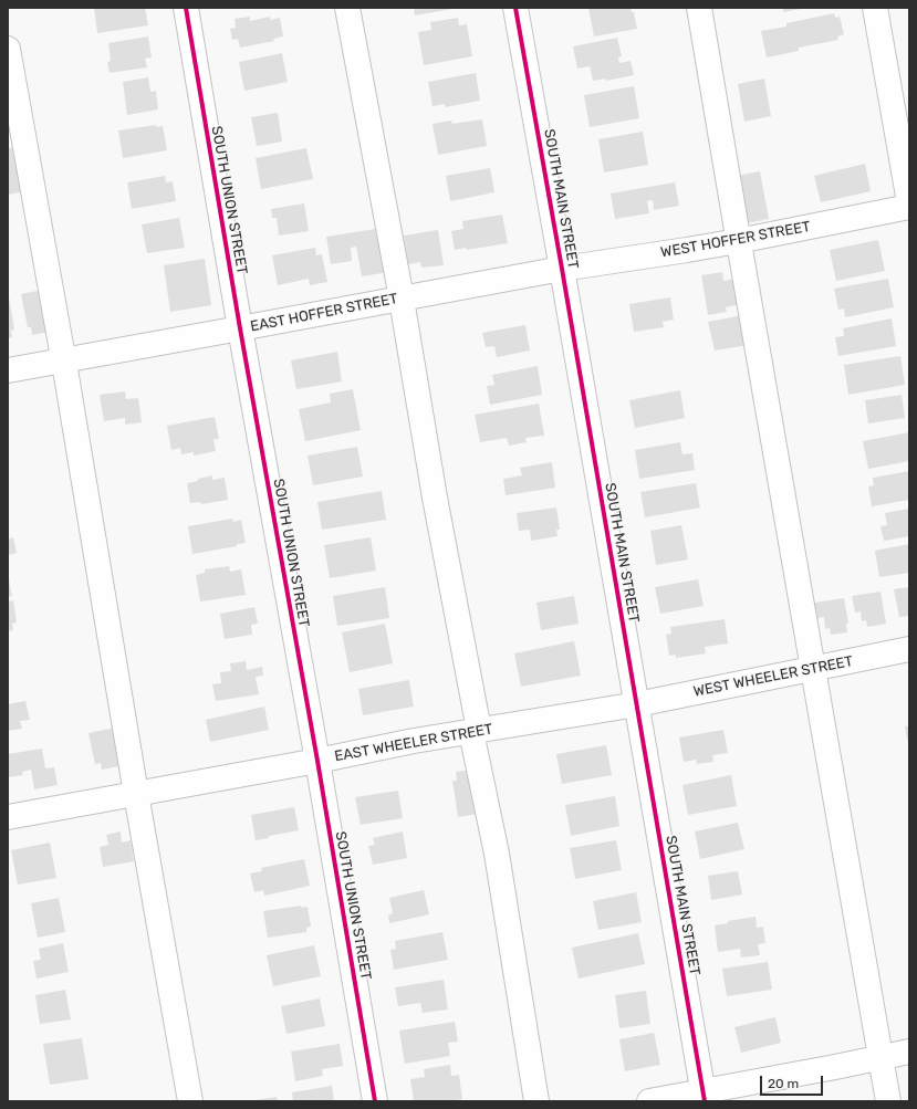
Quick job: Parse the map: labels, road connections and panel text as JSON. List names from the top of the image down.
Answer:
{
  "streets": {
    "street": [
      "SOUTH MAIN STREET",
      "SOUTH UNION STREET",
      "WEST HOFFER STREET",
      "EAST HOFFER STREET",
      "WEST WHEELER STREET",
      "EAST WHEELER STREET"
    ]
  },
  "crossings": [
    ["SOUTH MAIN STREET", "WEST HOFFER STREET"],
    ["SOUTH MAIN STREET", "EAST HOFFER STREET"],
    ["SOUTH MAIN STREET", "WEST WHEELER STREET"],
    ["SOUTH MAIN STREET", "EAST WHEELER STREET"],
    ["SOUTH UNION STREET", "EAST HOFFER STREET"],
    ["SOUTH UNION STREET", "EAST WHEELER STREET"],
    ["WEST HOFFER STREET", "EAST HOFFER STREET"],
    ["WEST WHEELER STREET", "EAST WHEELER STREET"]
  ],
  "scale_bar": "20 m"
}
